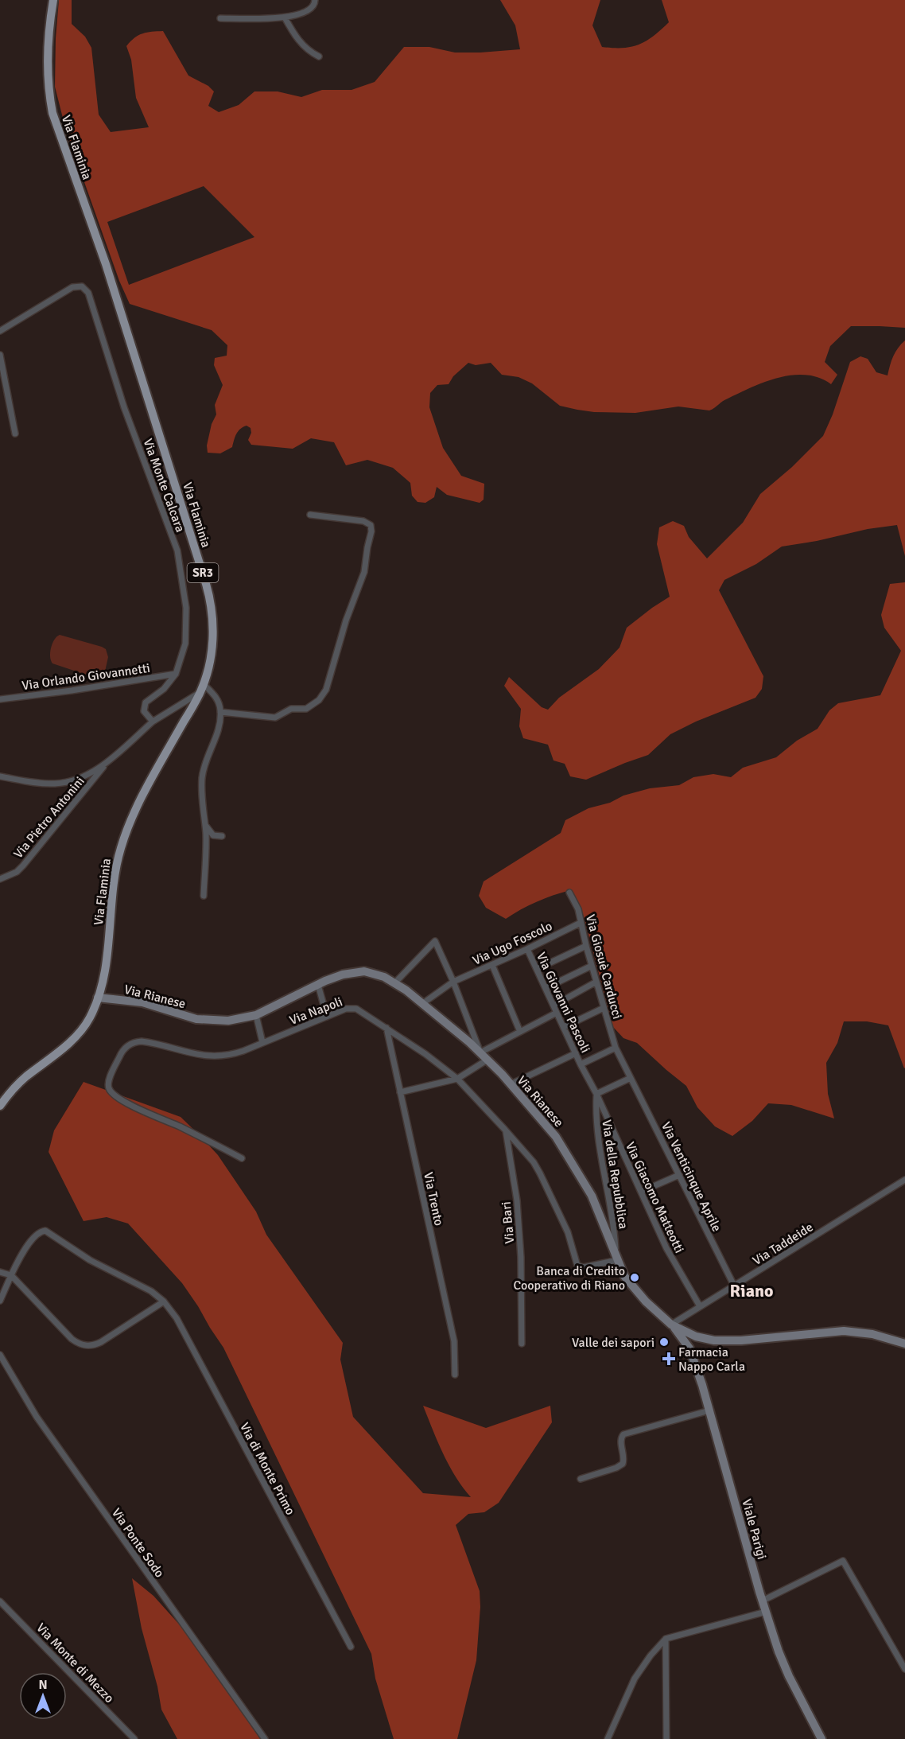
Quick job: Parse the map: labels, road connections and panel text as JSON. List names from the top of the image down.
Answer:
{
  "streets": {
    "main road": [
      "Via Flaminia",
      "SR3",
      "Via Rianese",
      "Viale Parigi"
    ],
    "street": [
      "Via Monte Calcara",
      "Via Orlando Giovannetti",
      "Via Pietro Antonini",
      "Via Ugo Foscolo",
      "Via Giosuè Carducci",
      "Via Giovanni Pascoli",
      "Via Napoli",
      "Via della Repubblica",
      "Via Venticinque Aprile",
      "Via Giacomo Matteotti",
      "Via Trento",
      "Via Bari",
      "Via Taddeide",
      "Via di Monte Primo",
      "Via Ponte Sodo",
      "Via Monte di Mezzo"
    ]
  },
  "crossings": [
    ["Via Flaminia", "Via Rianese"],
    ["Via Monte Calcara", "Via Orlando Giovannetti"],
    ["Via Monte Calcara", "Via Pietro Antonini"],
    ["Via Ugo Foscolo", "Via Giosuè Carducci"],
    ["Via Ugo Foscolo", "Via Rianese"],
    ["Via Ugo Foscolo", "Via Giovanni Pascoli"],
    ["Via Giosuè Carducci", "Via Venticinque Aprile"],
    ["Via Rianese", "Via Napoli"],
    ["Via Rianese", "Via della Repubblica"],
    ["Via Rianese", "Via Taddeide"],
    ["Via Rianese", "Viale Parigi"],
    ["Via Giovanni Pascoli", "Via della Repubblica"],
    ["Via Giovanni Pascoli", "Via Giacomo Matteotti"],
    ["Via Napoli", "Via della Repubblica"],
    ["Via Napoli", "Via Trento"],
    ["Via Napoli", "Via Bari"],
    ["Via della Repubblica", "Via Giacomo Matteotti"],
    ["Via Venticinque Aprile", "Via Taddeide"],
    ["Via Giacomo Matteotti", "Via Taddeide"],
    ["Via Taddeide", "Viale Parigi"]
  ],
  "districts": ["Riano"],
  "places": {
    "other": ["Banca di Credito Cooperativo di Riano", "Valle dei sapori"],
    "health": ["Farmacia Nappo Carla"]
  },
  "north": "top"
}
